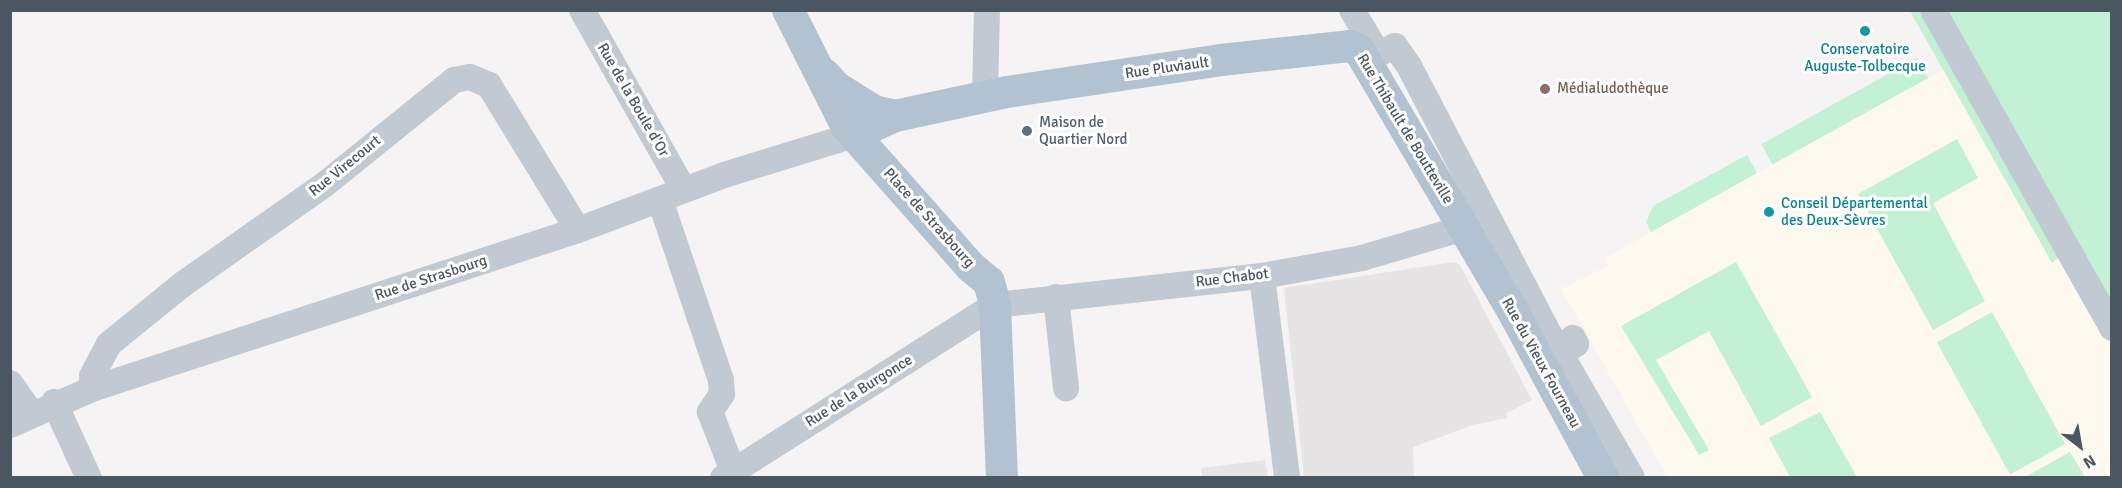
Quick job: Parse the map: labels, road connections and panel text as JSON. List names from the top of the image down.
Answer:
{
  "streets": {
    "main road": [
      "Rue Pluviault",
      "Rue Thibault de Boutteville",
      "Place de Strasbourg",
      "Rue du Vieux Fourneau"
    ],
    "street": [
      "Rue de la Boule d'Or",
      "Rue Virecourt",
      "Rue de Strasbourg",
      "Rue Chabot",
      "Rue de la Burgonce"
    ]
  },
  "crossings": [
    ["Rue Pluviault", "Rue Thibault de Boutteville"],
    ["Rue de la Boule d'Or", "Rue de Strasbourg"],
    ["Rue Thibault de Boutteville", "Rue Chabot"],
    ["Rue Thibault de Boutteville", "Rue du Vieux Fourneau"],
    ["Rue Virecourt", "Rue de Strasbourg"],
    ["Place de Strasbourg", "Rue de Strasbourg"],
    ["Place de Strasbourg", "Rue Chabot"],
    ["Place de Strasbourg", "Rue de la Burgonce"],
    ["Rue Chabot", "Rue du Vieux Fourneau"],
    ["Rue Chabot", "Rue de la Burgonce"]
  ],
  "places": [
    "Conservatoire Auguste-Tolbecque",
    "Médialudothèque",
    "Maison de Quartier Nord",
    "Conseil Départemental des Deux-Sèvres"
  ],
  "north": "bottom right"
}
